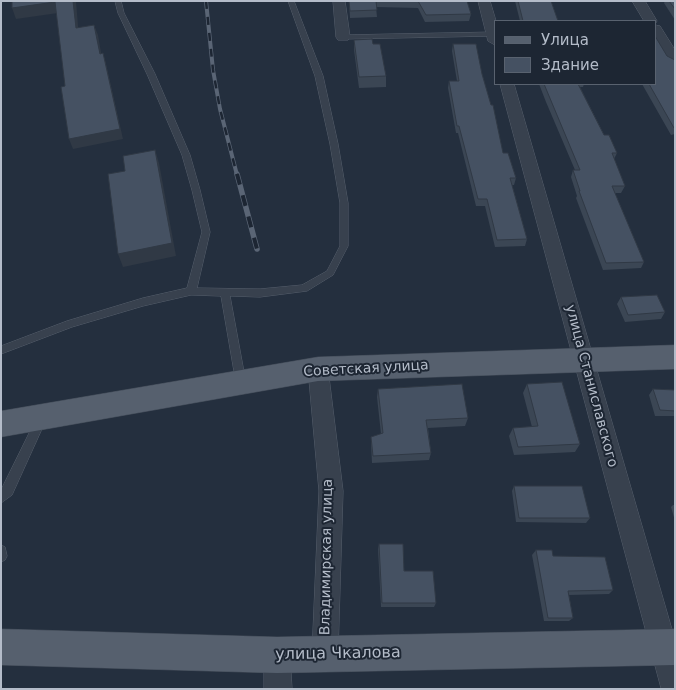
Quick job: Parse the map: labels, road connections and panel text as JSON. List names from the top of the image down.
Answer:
{
  "streets": {
    "main road": ["Советская улица", "улица Чкалова"],
    "street": ["улица Станиславского", "Владимирская улица"]
  },
  "crossings": [
    ["Советская улица", "улица Станиславского"],
    ["Советская улица", "Владимирская улица"],
    ["улица Станиславского", "улица Чкалова"],
    ["Владимирская улица", "улица Чкалова"]
  ],
  "legend": ["Улица", "Здание"]
}
